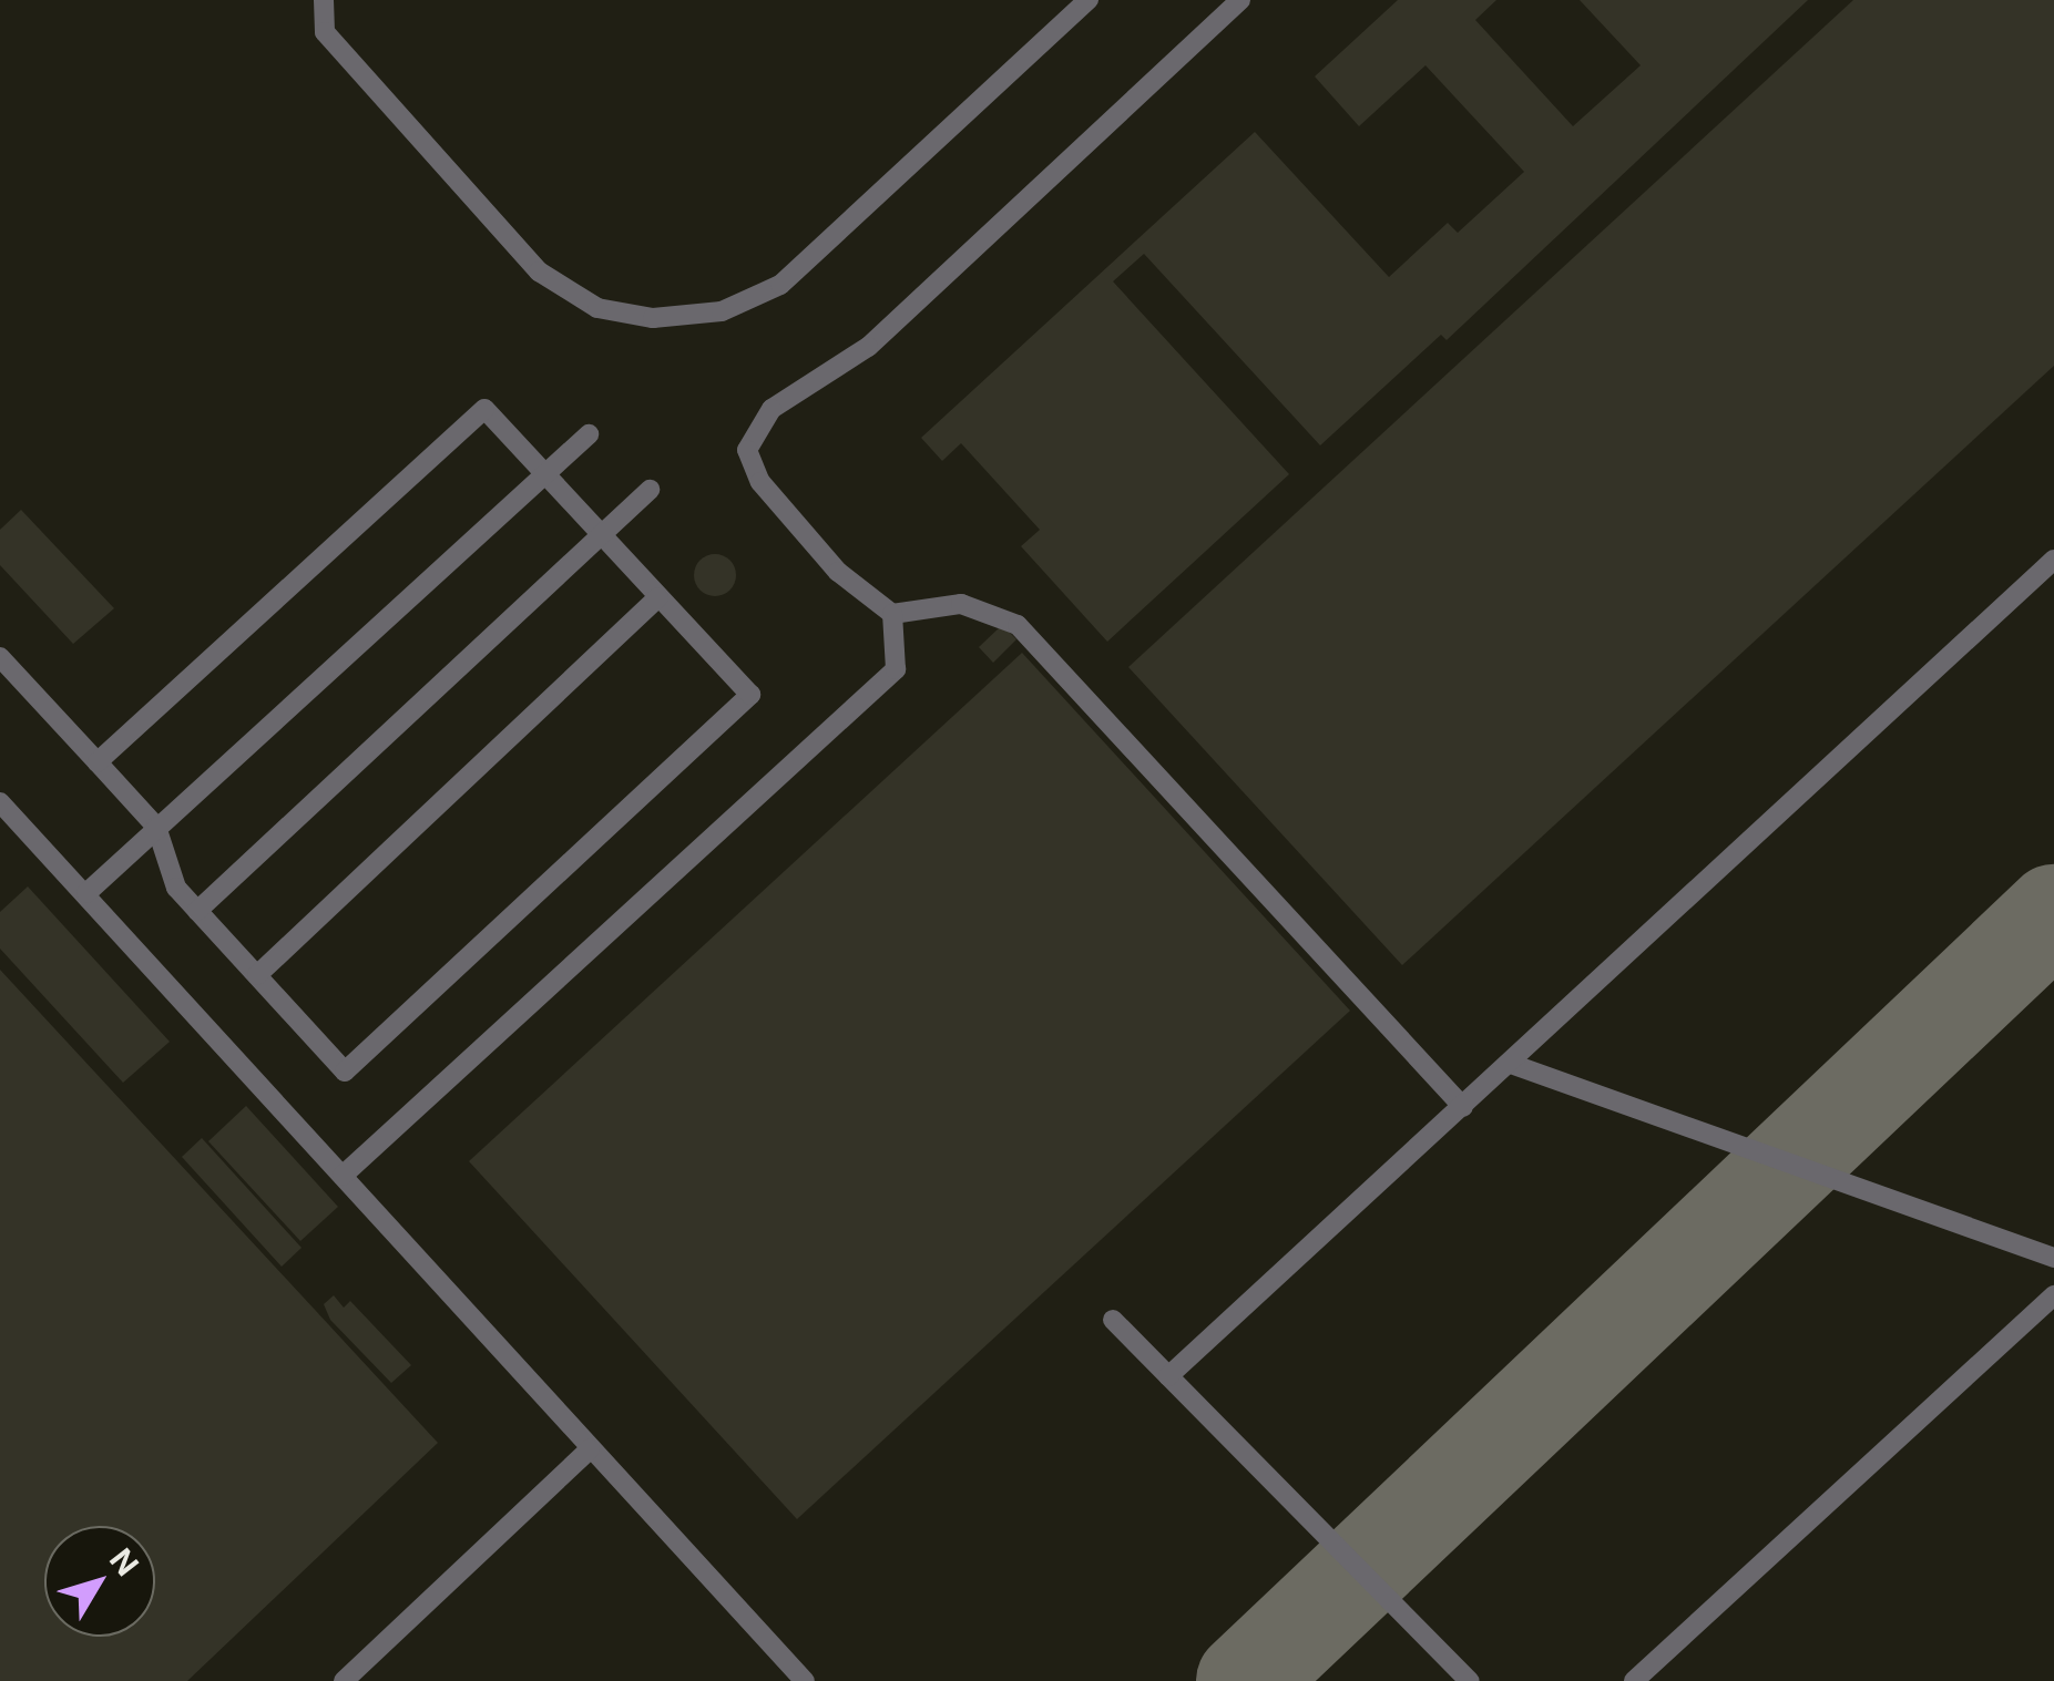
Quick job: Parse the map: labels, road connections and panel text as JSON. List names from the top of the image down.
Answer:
{
  "north": "top right"
}
